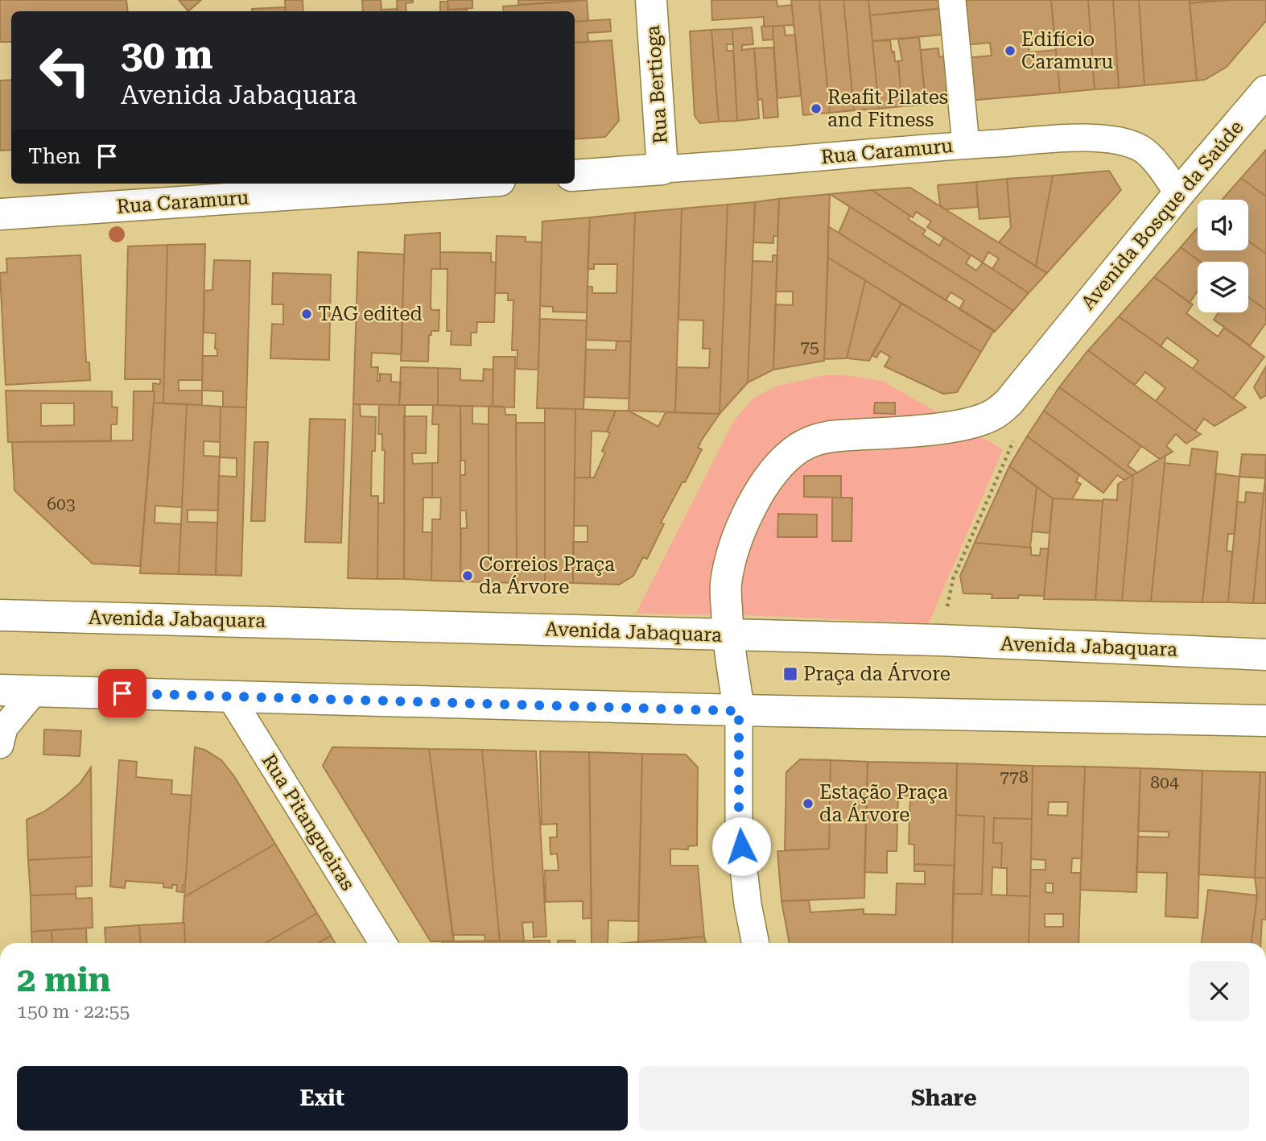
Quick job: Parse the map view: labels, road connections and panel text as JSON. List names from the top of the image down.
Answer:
{
  "streets": {
    "main road": [
      "Rua Bertioga",
      "Rua Caramuru",
      "Avenida Bosque da Saúde",
      "Avenida Jabaquara"
    ],
    "street": ["Rua Pitangueiras"]
  },
  "crossings": [
    ["Rua Bertioga", "Rua Caramuru"],
    ["Rua Caramuru", "Avenida Bosque da Saúde"]
  ],
  "places": {
    "other": [
      "Edifício Caramuru",
      "Reafit Pilates and Fitness",
      "TAG edited",
      "Correios Praça da Árvore",
      "Estação Praça da Árvore"
    ],
    "transit": ["Praça da Árvore"]
  },
  "house_numbers": [
    "75",
    "603",
    "778",
    "804"
  ],
  "page": {
    "turn": ["30 m", "Avenida Jabaquara"],
    "then": "Then",
    "heading": ["2 min", "150 m · 22:55"],
    "buttons": ["Exit", "Share"]
  }
}
